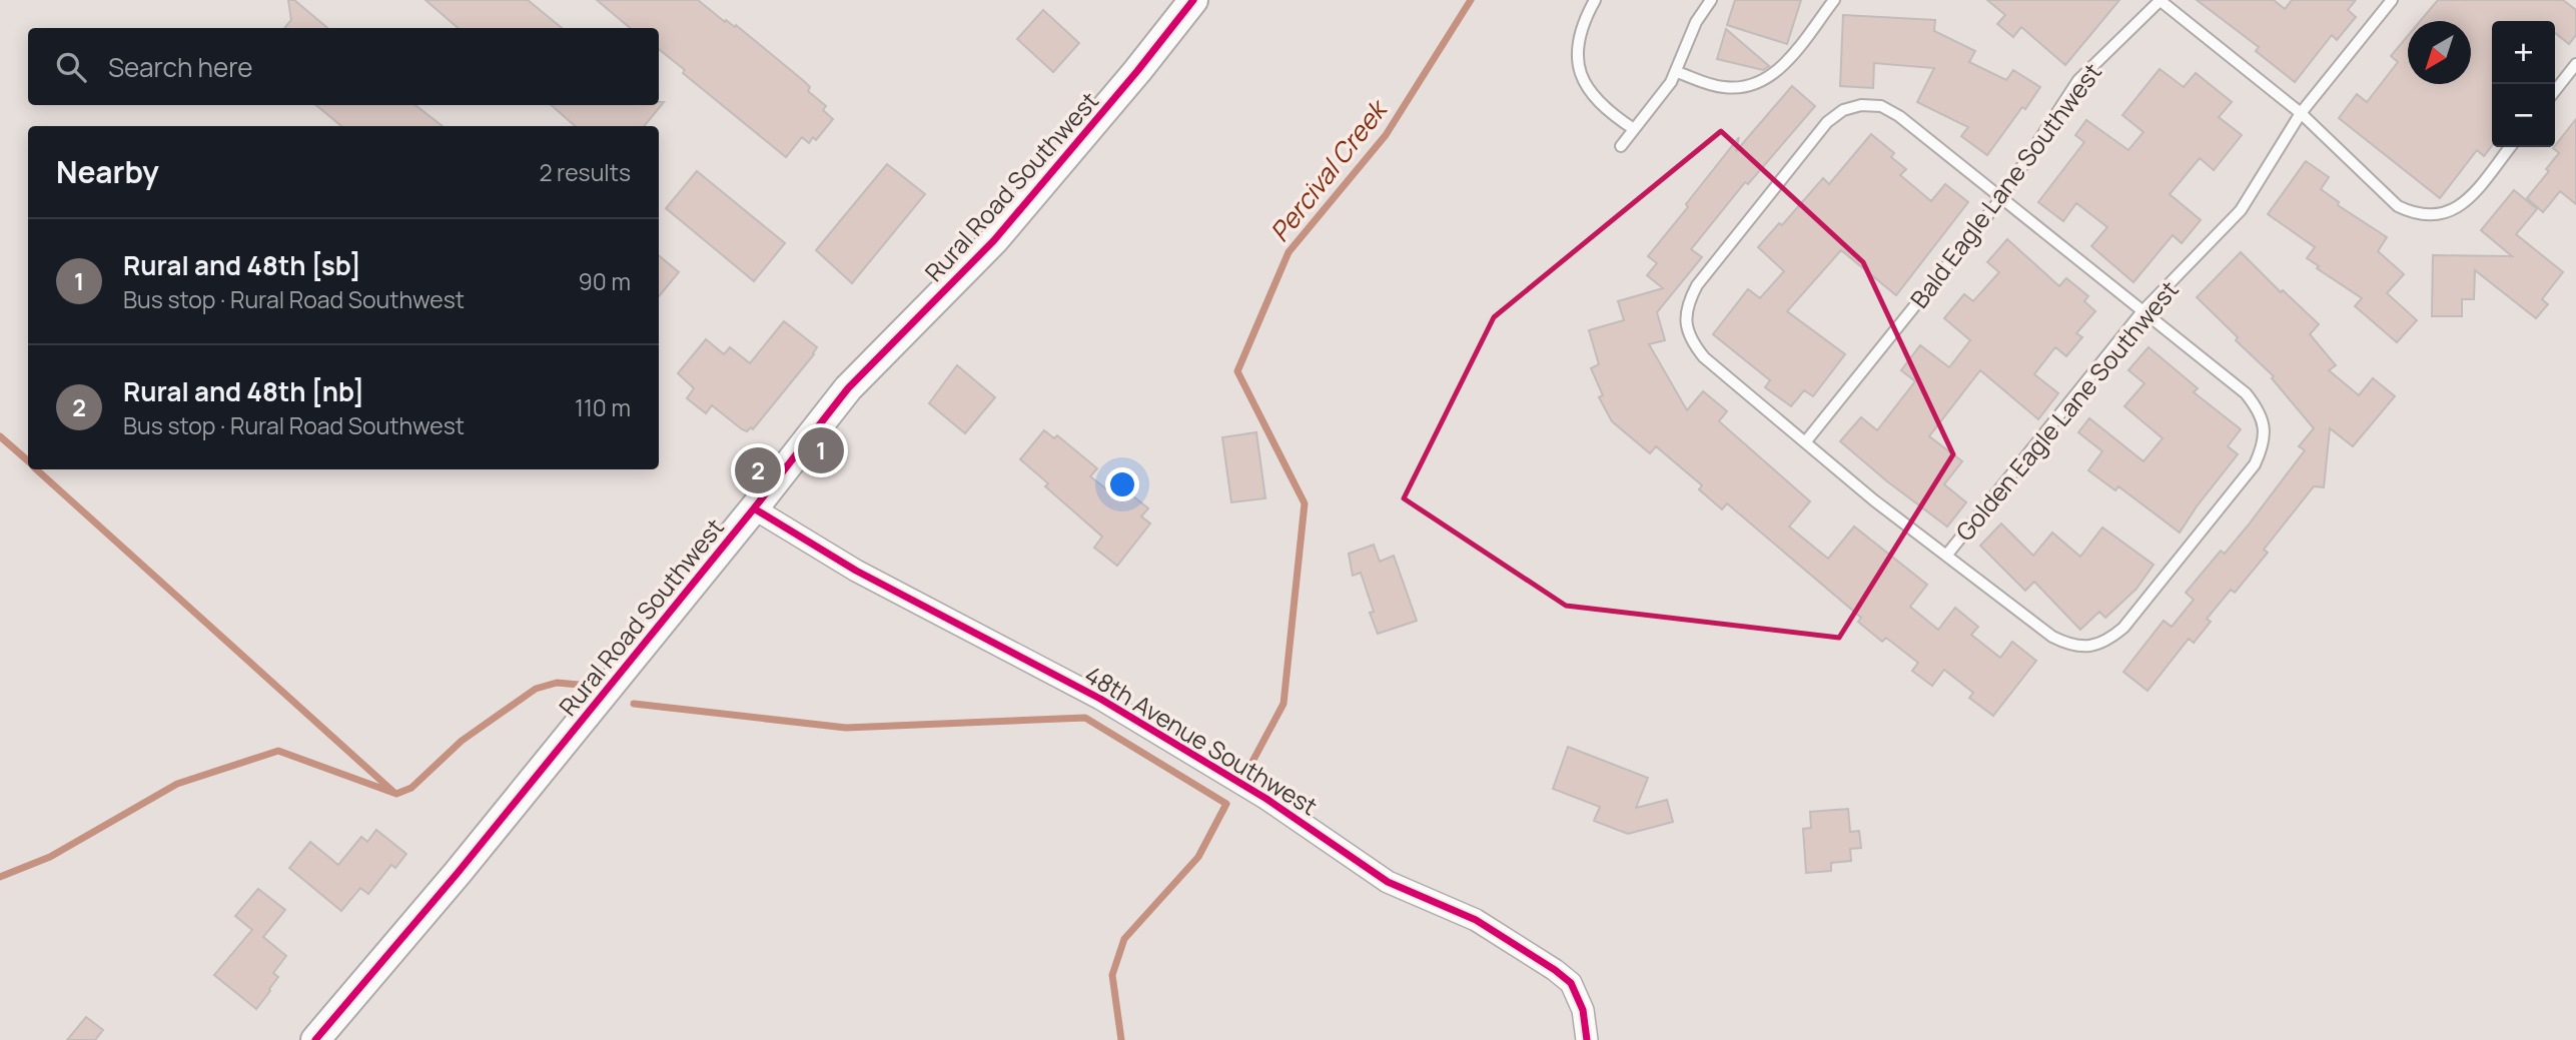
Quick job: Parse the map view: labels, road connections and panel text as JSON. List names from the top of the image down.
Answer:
{
  "streets": {
    "street": ["Rural Road Southwest", "48th Avenue Southwest"],
    "lane": ["Bald Eagle Lane Southwest", "Golden Eagle Lane Southwest"]
  },
  "crossings": [
    ["Rural Road Southwest", "48th Avenue Southwest"]
  ],
  "water": ["Percival Creek"],
  "north": "bottom left",
  "page": {
    "map_buttons": ["+", "−"],
    "search": "Search here",
    "heading": ["Nearby", "2 results"],
    "list": [
      {
        "mark": "1",
        "name": "Rural and 48th [sb]",
        "note": "Bus stop · Rural Road Southwest",
        "value": "90 m"
      },
      {
        "mark": "2",
        "name": "Rural and 48th [nb]",
        "note": "Bus stop · Rural Road Southwest",
        "value": "110 m"
      }
    ],
    "pins": ["1", "2"]
  }
}
